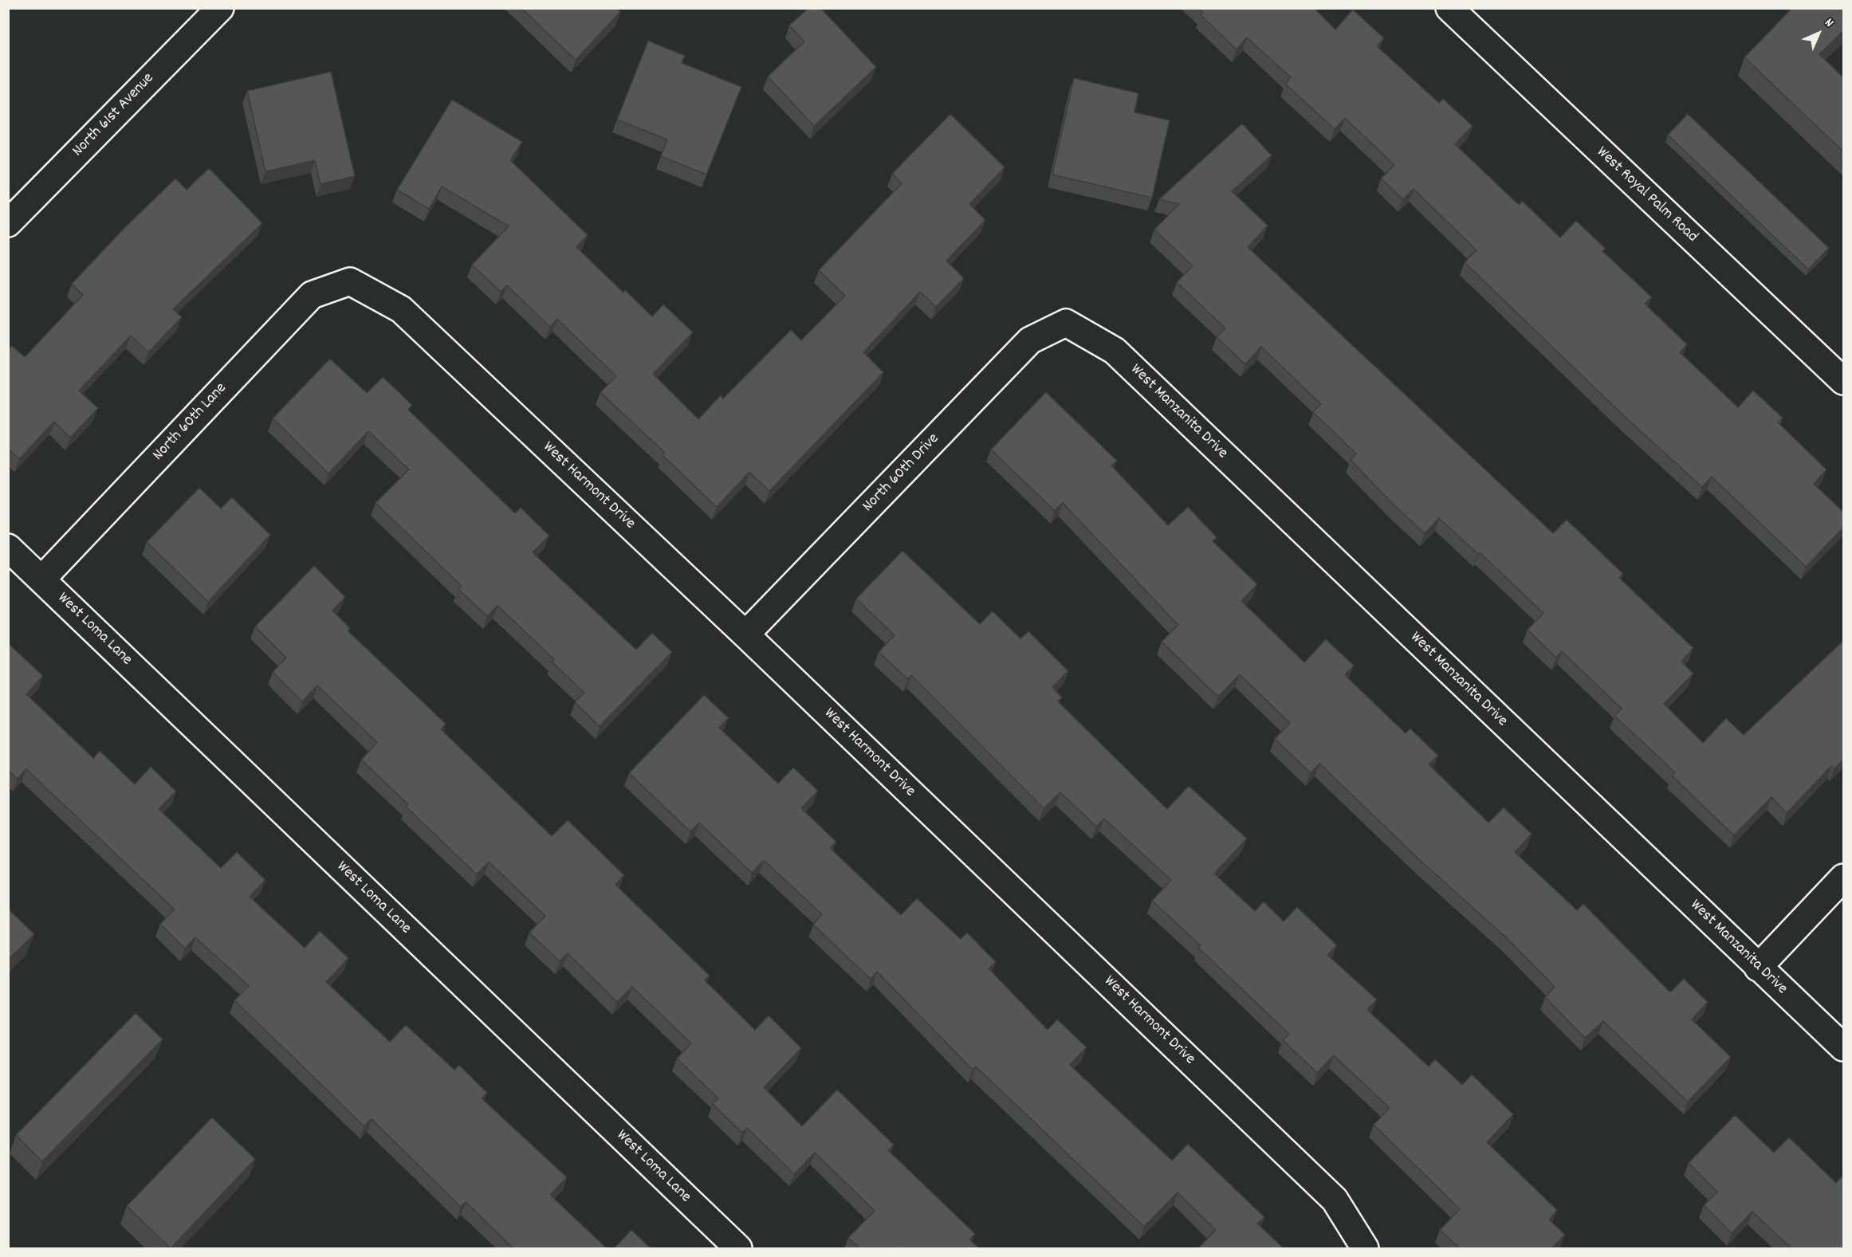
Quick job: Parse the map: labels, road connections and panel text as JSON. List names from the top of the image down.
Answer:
{
  "streets": {
    "street": [
      "North 61st Avenue",
      "West Royal Palm Road",
      "West Manzanita Drive",
      "North 60th Lane",
      "North 60th Drive",
      "West Harmont Drive",
      "West Loma Lane"
    ]
  },
  "crossings": [
    ["West Manzanita Drive", "North 60th Drive"],
    ["North 60th Lane", "West Harmont Drive"],
    ["North 60th Lane", "West Loma Lane"],
    ["North 60th Drive", "West Harmont Drive"]
  ],
  "north": "top right"
}
